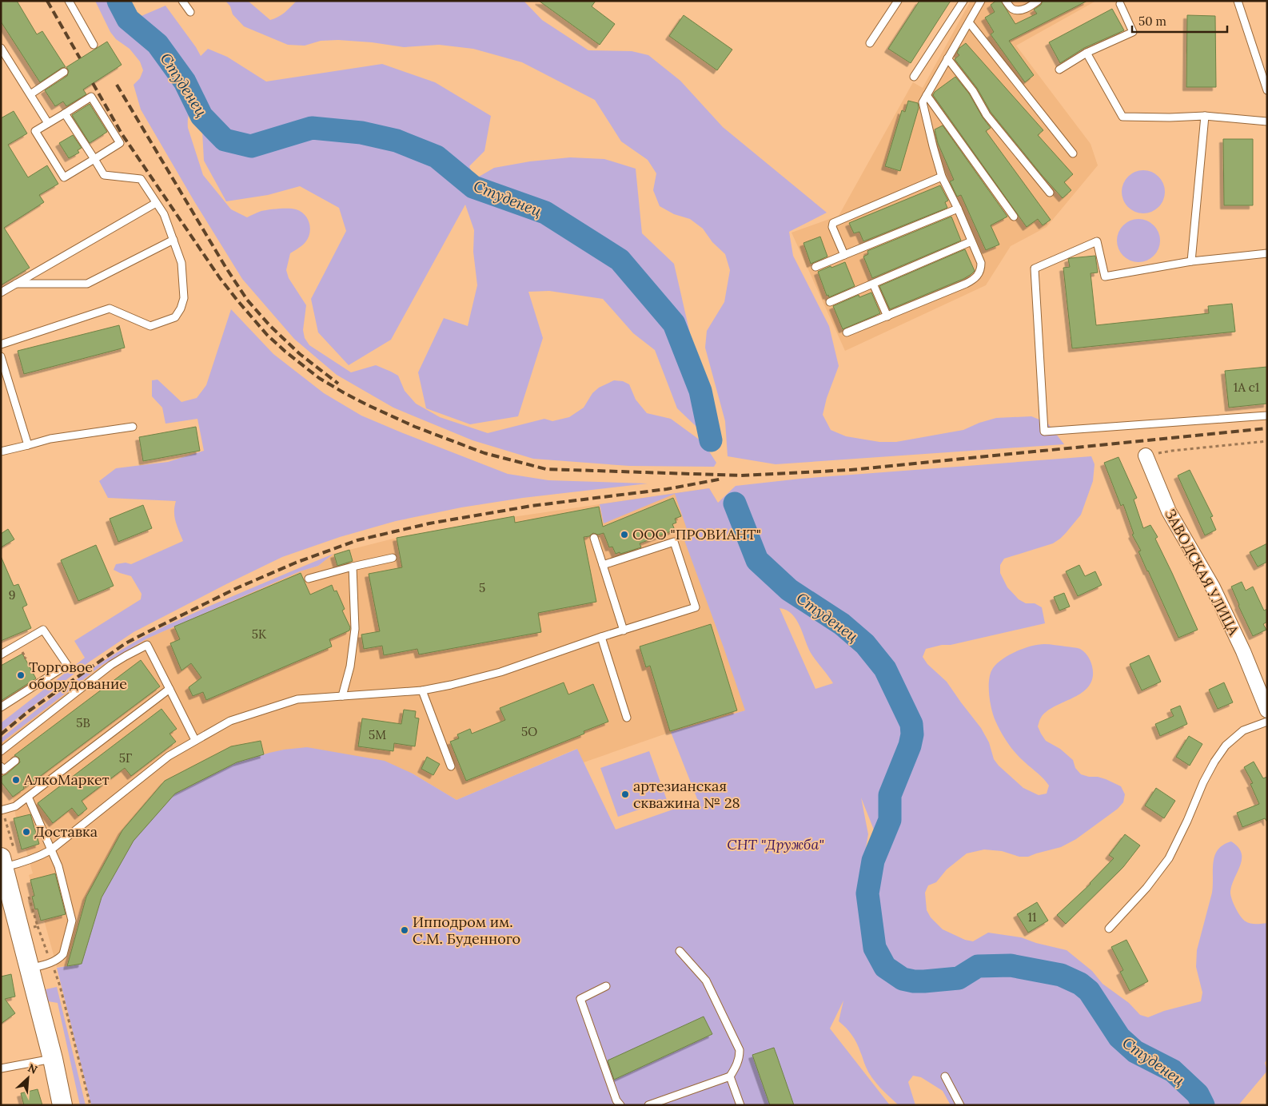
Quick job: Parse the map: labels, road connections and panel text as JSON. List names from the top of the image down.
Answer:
{
  "streets": {
    "street": ["ЗАВОДСКАЯ УЛИЦА"]
  },
  "water": ["Студенец"],
  "parks": ["СНТ \"Дружба\""],
  "places": [
    "ООО \"ПРОВИАНТ\"",
    "Торговое оборудование",
    "АлкоМаркет",
    "артезианская скважина № 28",
    "Доставка",
    "Ипподром им. С.М. Буденного"
  ],
  "house_numbers": [
    "1А с1",
    "5",
    "9",
    "5К",
    "5В",
    "5О",
    "5М",
    "5Г",
    "11"
  ],
  "scale_bar": "50 m",
  "north": "top right"
}
